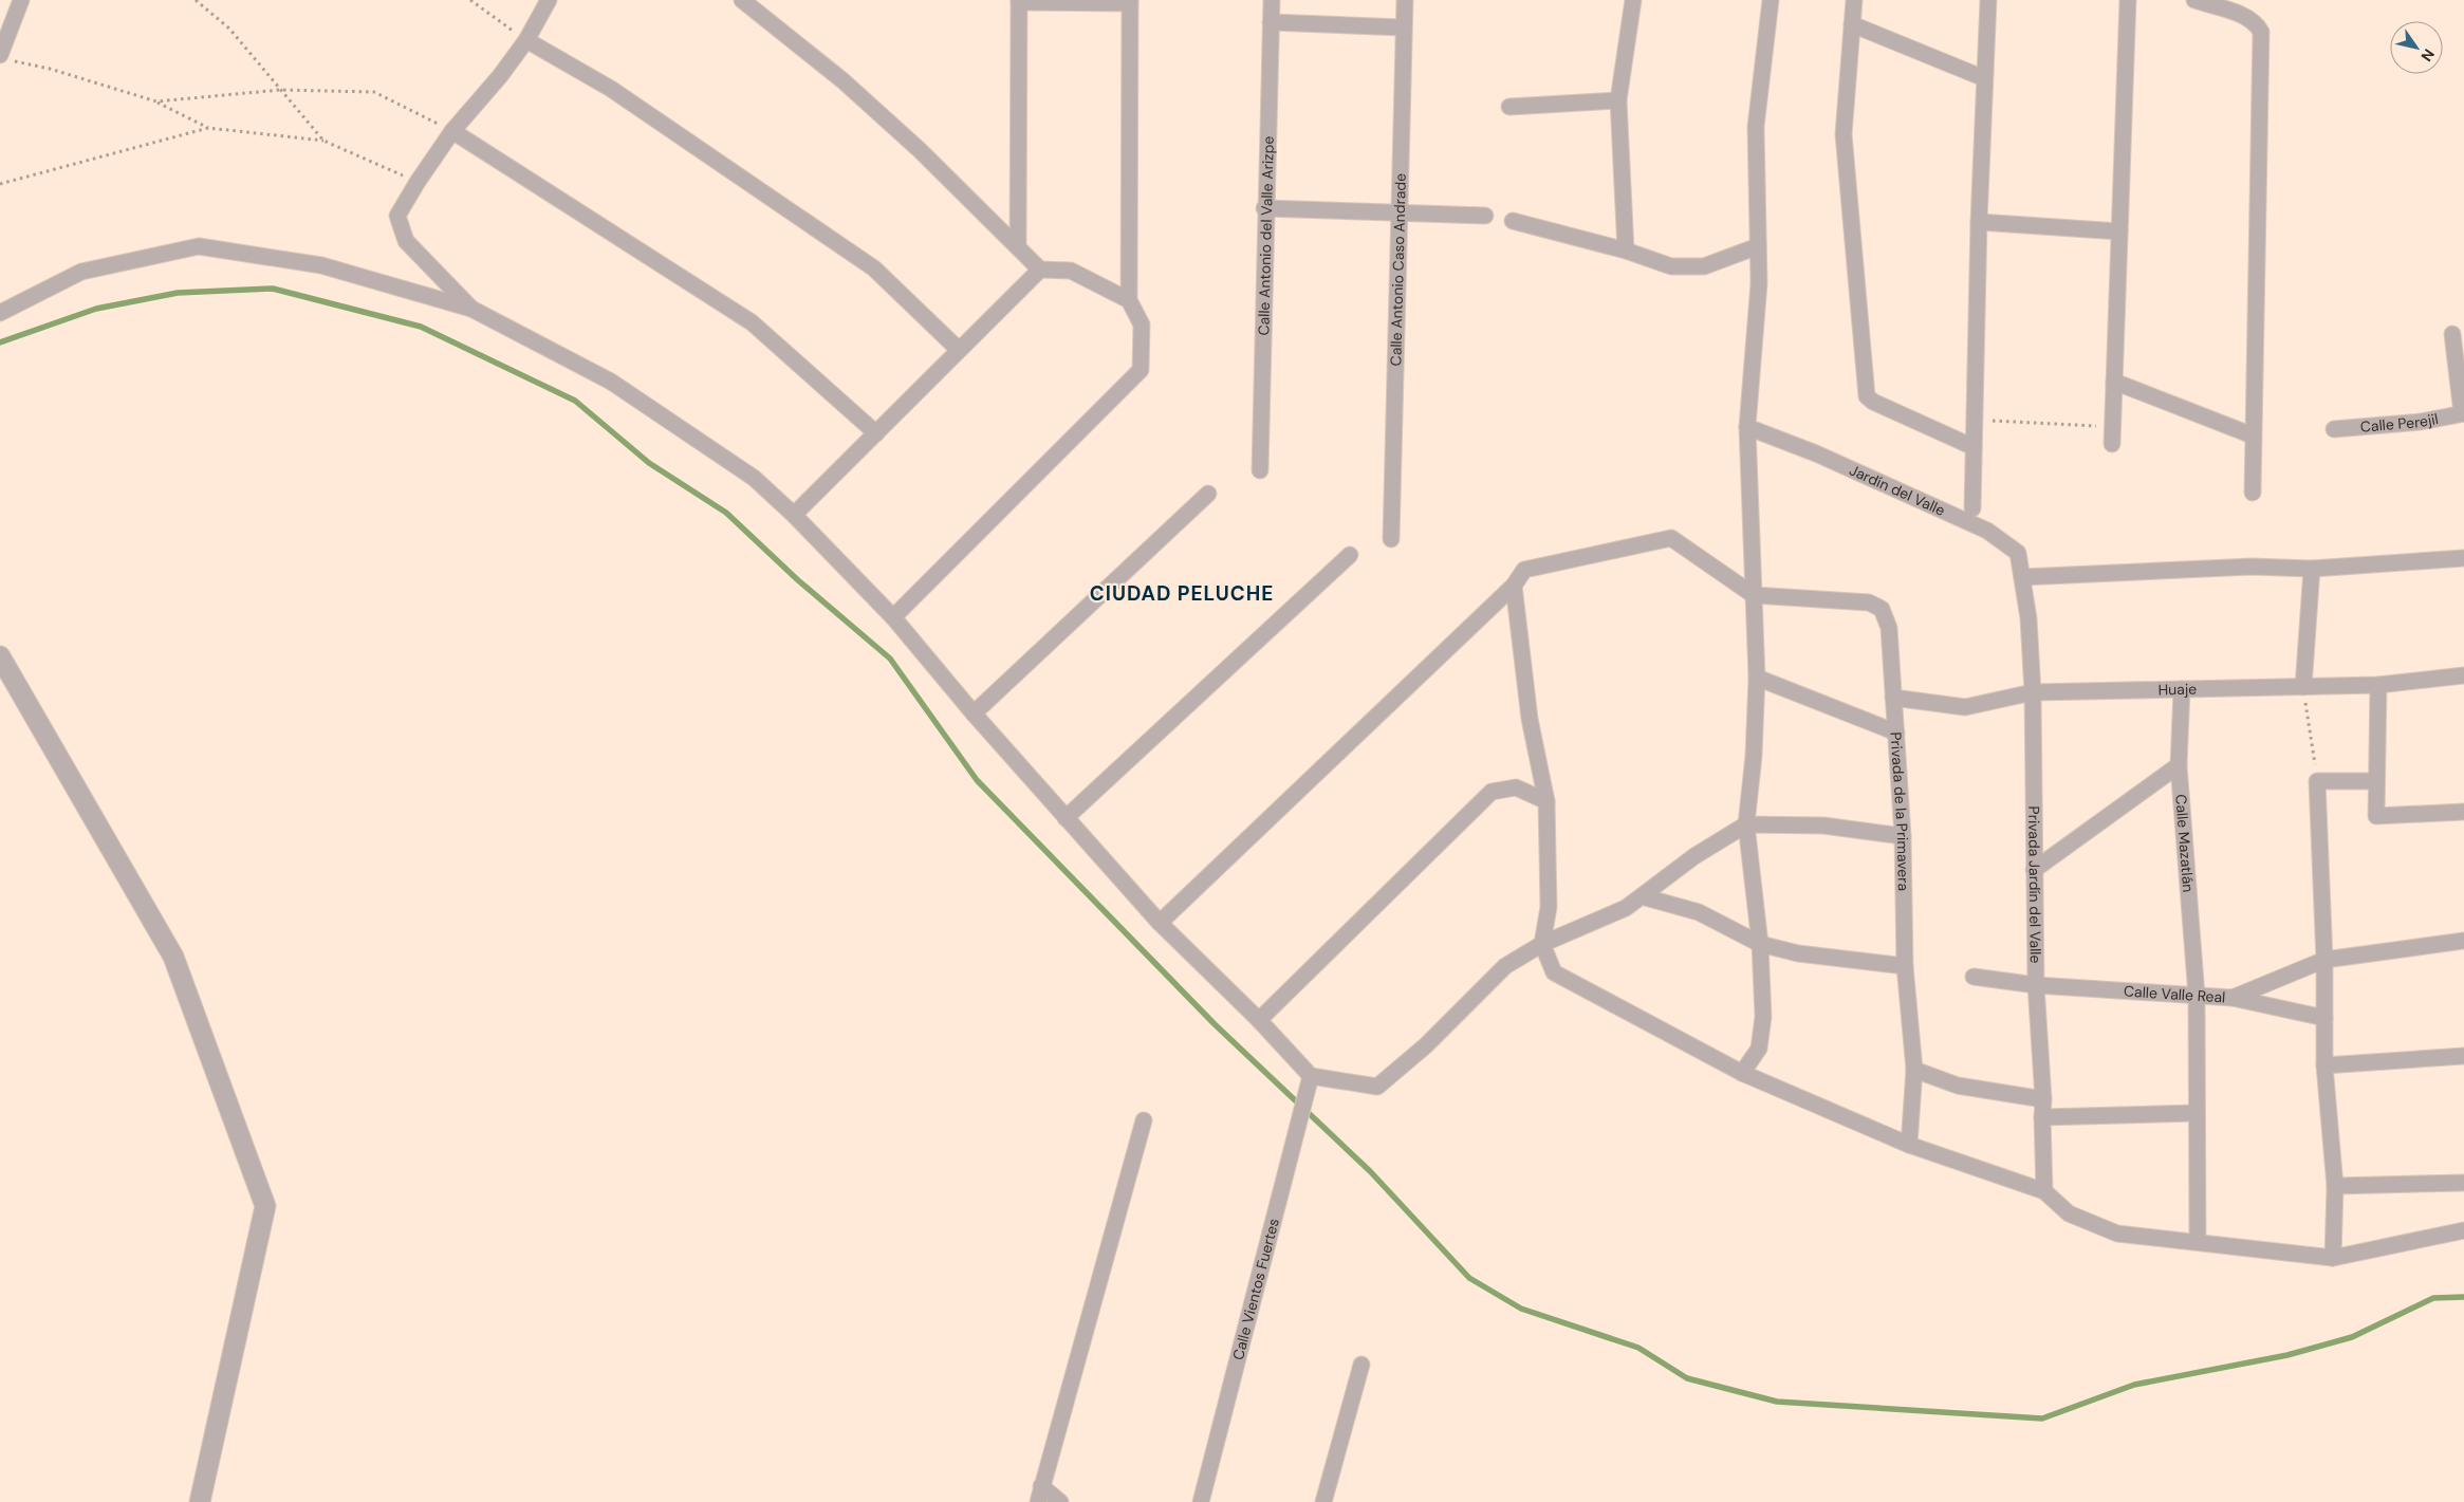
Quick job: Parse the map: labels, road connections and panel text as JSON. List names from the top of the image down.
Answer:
{
  "streets": {
    "street": [
      "Calle Antonio del Valle Arizpe",
      "Calle Antonio Caso Andrade",
      "Calle Perejil",
      "Jardín del Valle",
      "Huaje",
      "Privada de la Primavera",
      "Calle Mazatlán",
      "Privada Jardín del Valle",
      "Calle Valle Real",
      "Calle Vientos Fuertes"
    ]
  },
  "crossings": [
    ["Jardín del Valle", "Privada Jardín del Valle"],
    ["Huaje", "Privada de la Primavera"],
    ["Huaje", "Calle Mazatlán"],
    ["Huaje", "Privada Jardín del Valle"],
    ["Calle Mazatlán", "Calle Valle Real"],
    ["Privada Jardín del Valle", "Calle Valle Real"]
  ],
  "districts": ["CIUDAD PELUCHE"],
  "north": "bottom right"
}
